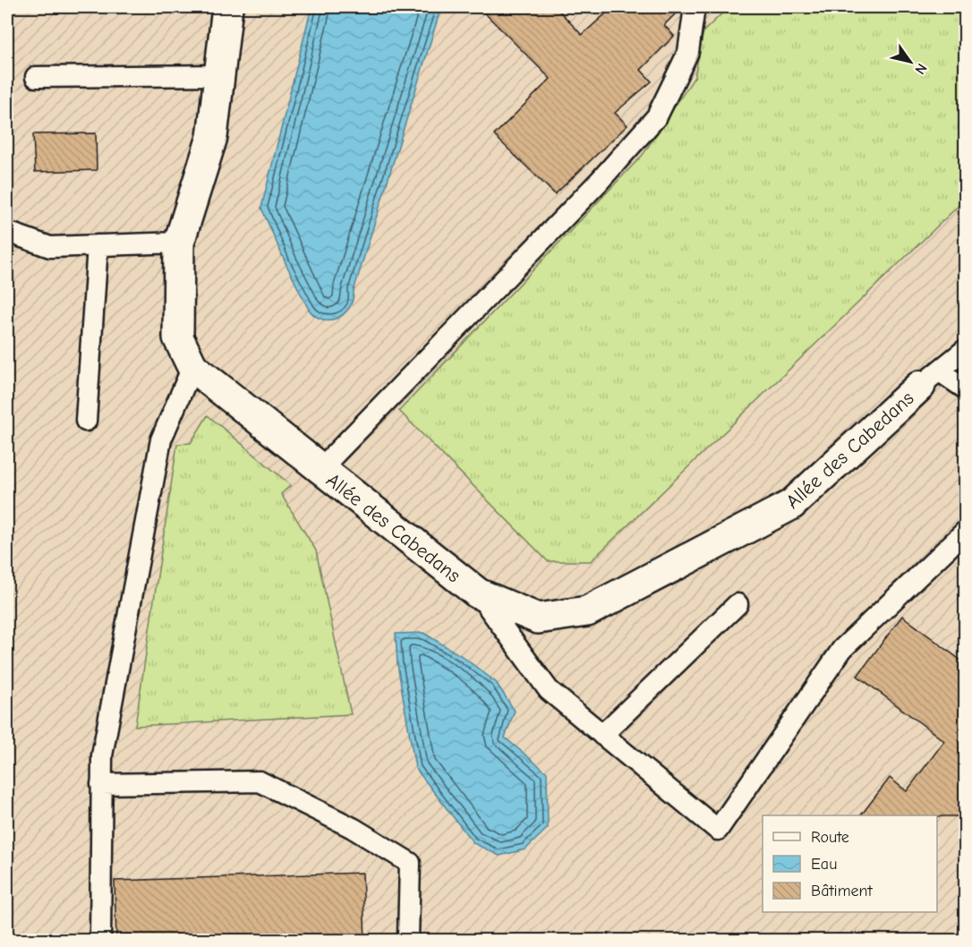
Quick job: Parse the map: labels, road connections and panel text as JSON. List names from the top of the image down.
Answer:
{
  "streets": {
    "street": ["Allée des Cabedans"]
  },
  "legend": ["Route", "Eau", "Bâtiment"],
  "north": "bottom right"
}
